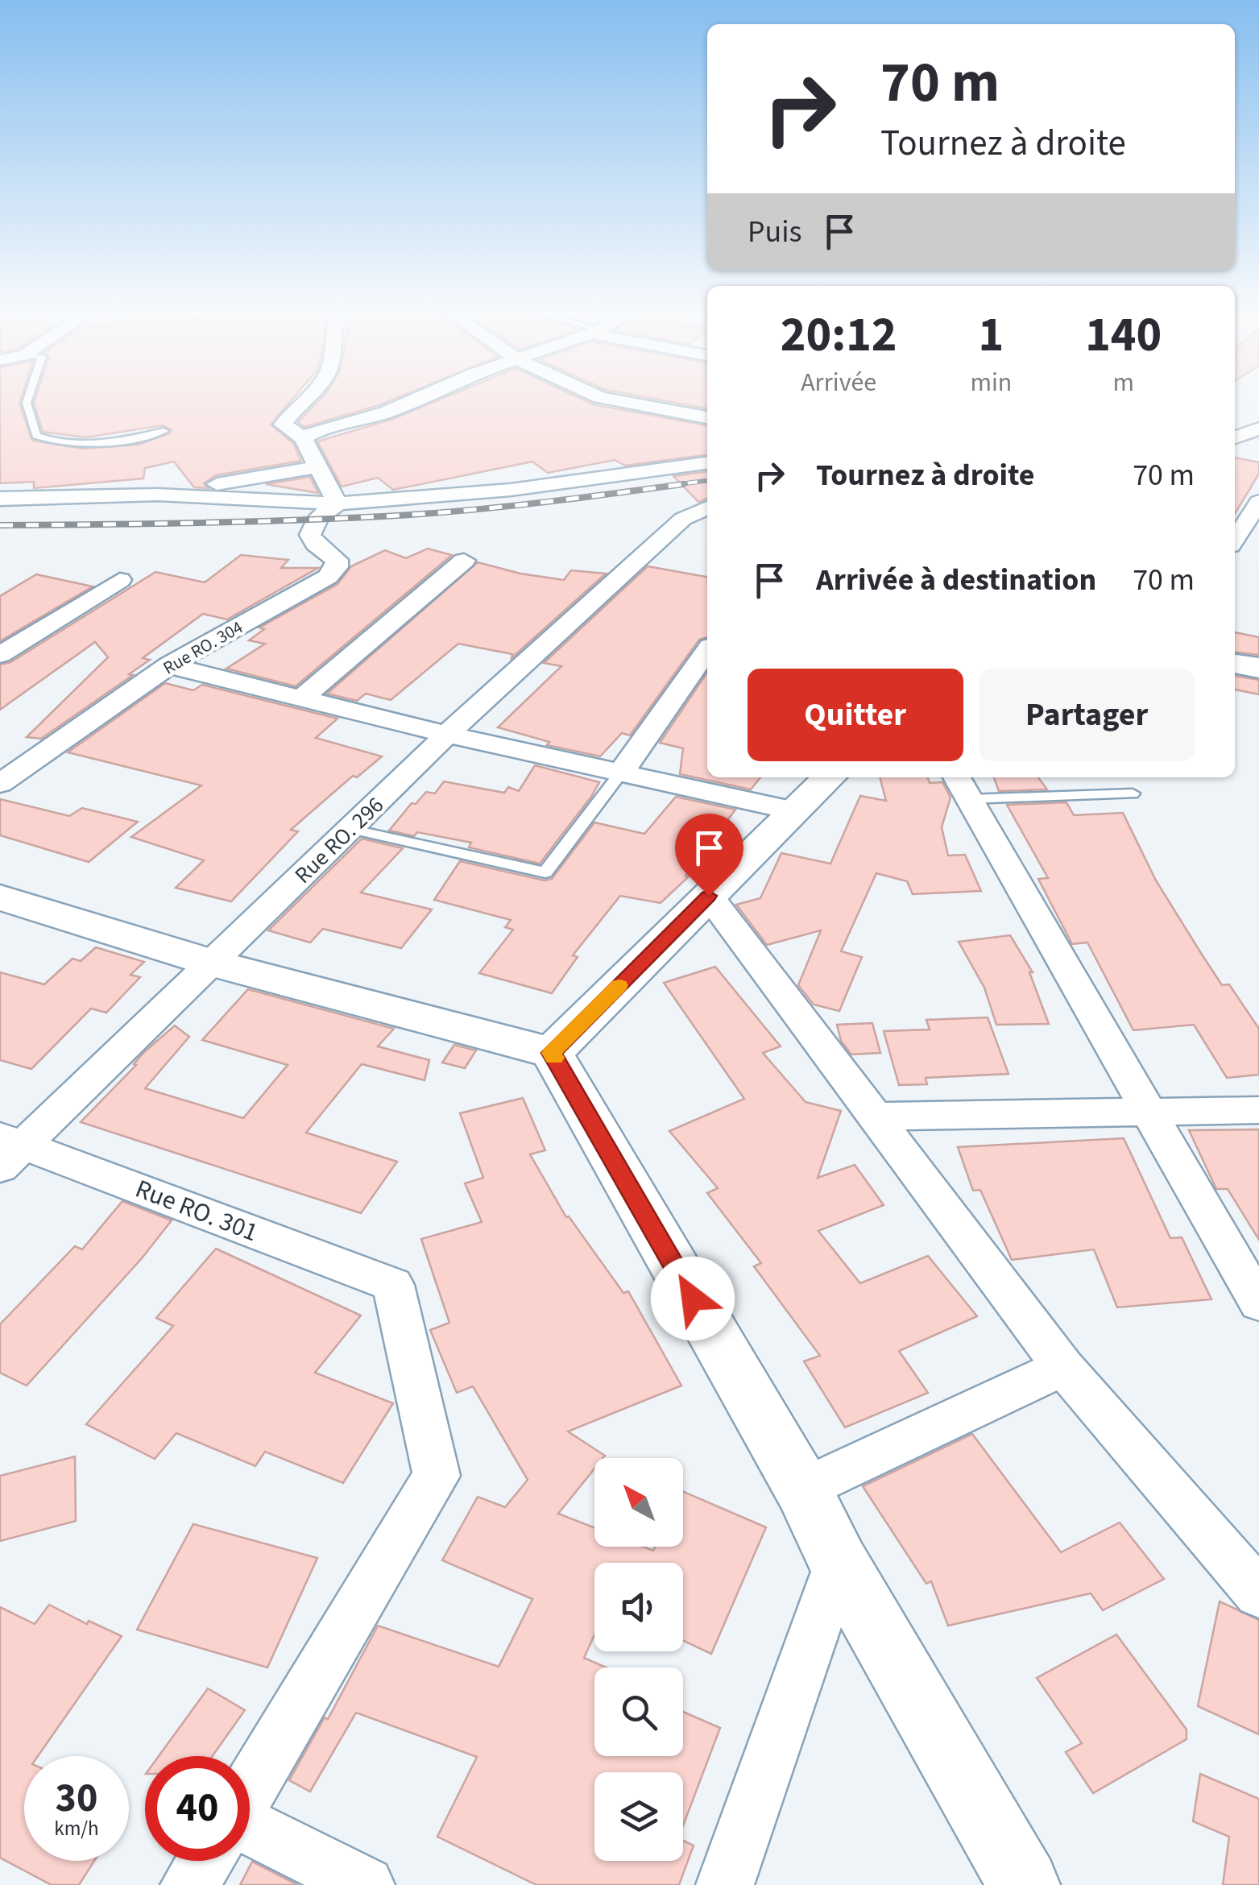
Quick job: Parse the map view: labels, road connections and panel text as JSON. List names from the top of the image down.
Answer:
{
  "streets": {
    "street": ["Rue RO. 304", "Rue RO. 296", "Rue RO. 301"]
  },
  "crossings": [
    ["Rue RO. 296", "Rue RO. 301"]
  ],
  "north": "top left",
  "page": {
    "turn": ["70 m", "Tournez à droite"],
    "then": "Puis",
    "eta": [
      "20:12",
      "Arrivée",
      "1",
      "min",
      "140",
      "m"
    ],
    "list": [
      {
        "name": "Tournez à droite",
        "value": "70 m"
      },
      {
        "name": "Arrivée à destination",
        "value": "70 m"
      }
    ],
    "buttons": ["Quitter", "Partager"],
    "speed": "30 km/h",
    "limit": "40"
  }
}
